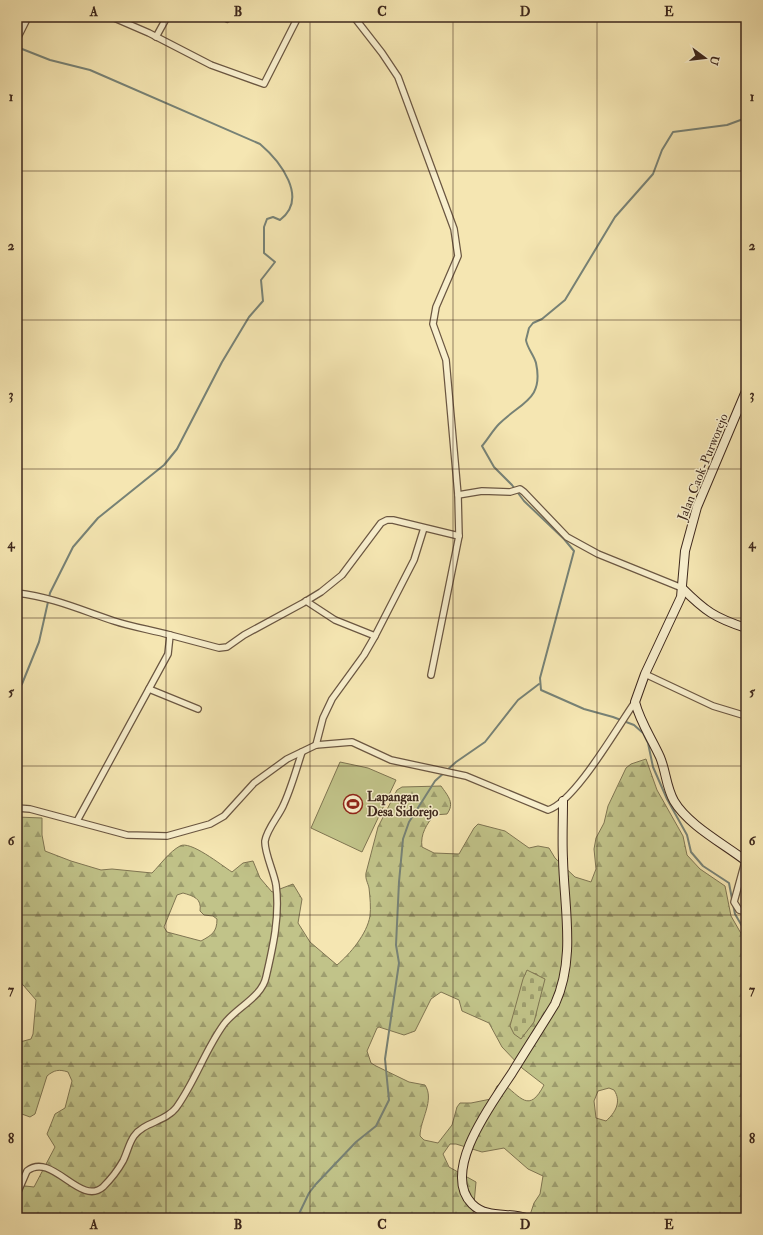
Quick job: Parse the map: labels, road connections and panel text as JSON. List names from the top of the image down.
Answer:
{
  "streets": {
    "street": ["Jalan Caok-Purworejo"]
  },
  "places": {
    "sports": ["Lapangan Desa Sidorejo"]
  },
  "north": "right",
  "grid": {
    "columns": [
      "A",
      "B",
      "C",
      "D",
      "E"
    ],
    "rows": [
      "1",
      "2",
      "3",
      "4",
      "5",
      "6",
      "7",
      "8"
    ]
  }
}
